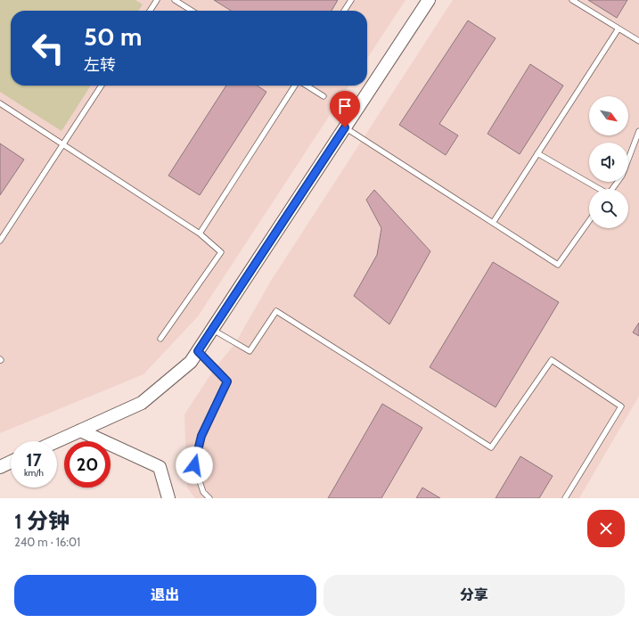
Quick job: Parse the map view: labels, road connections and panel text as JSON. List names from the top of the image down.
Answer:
{
  "north": "bottom right",
  "page": {
    "turn": ["50 m", "左转"],
    "speed": "17 km/h",
    "limit": "20",
    "heading": ["1 分钟", "240 m · 16:01"],
    "buttons": ["退出", "分享"]
  }
}
